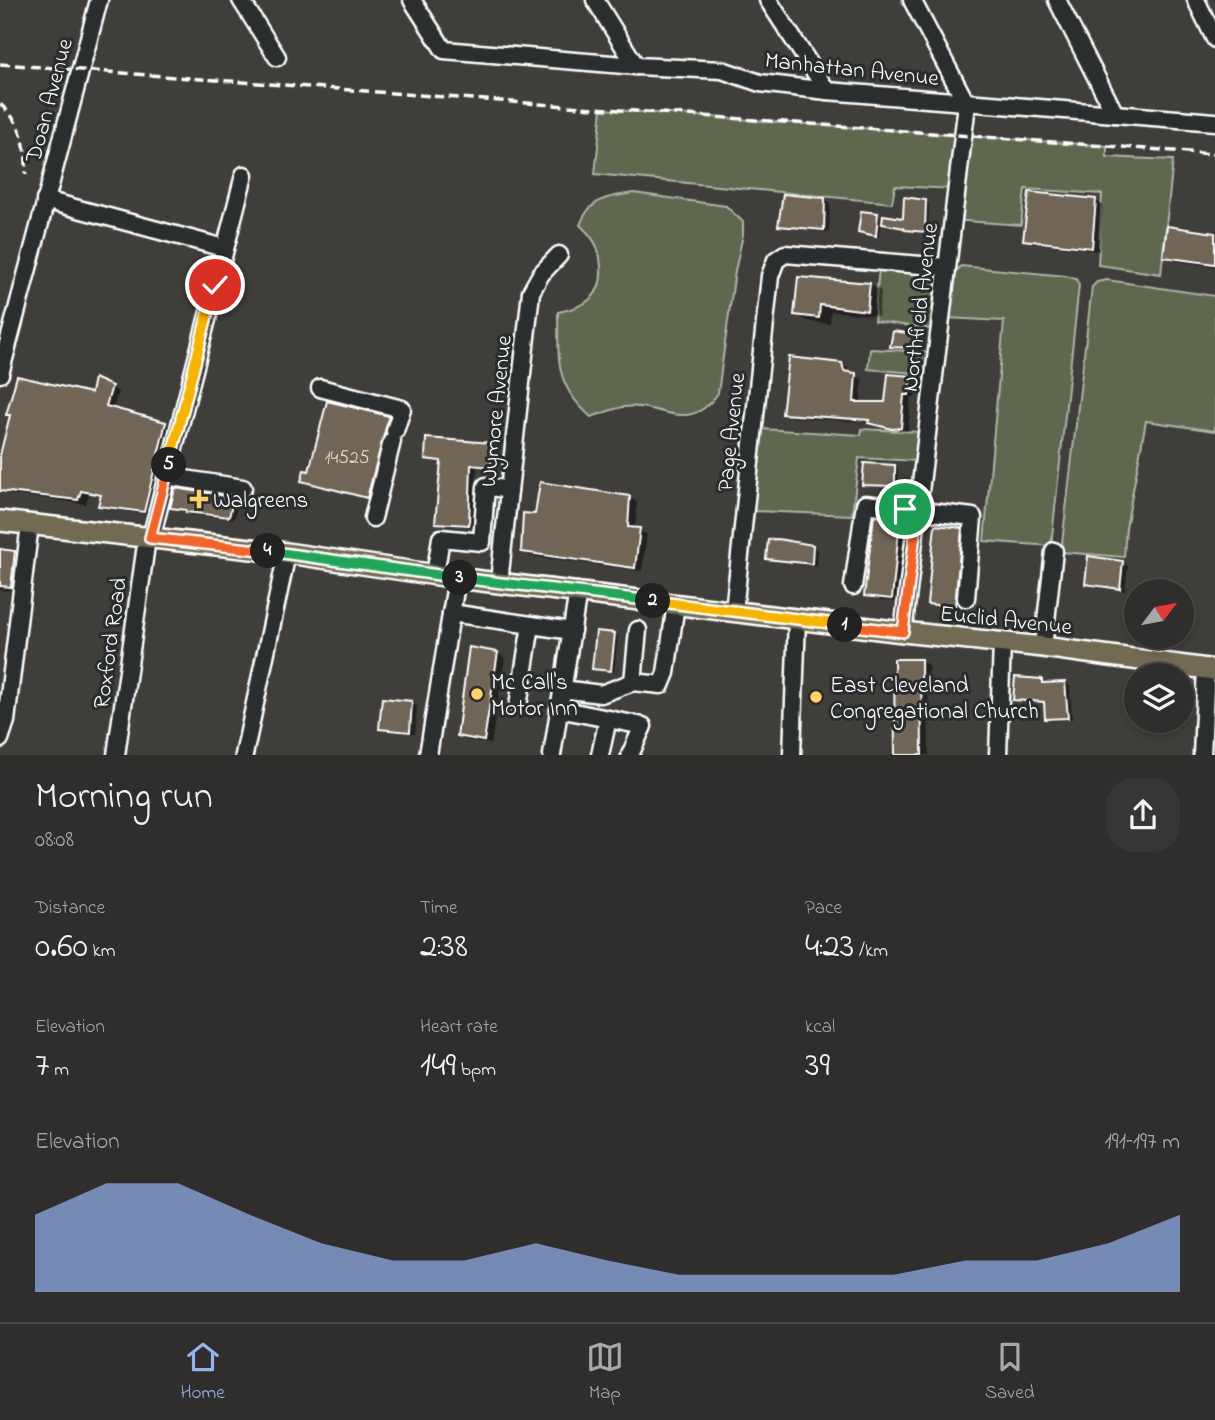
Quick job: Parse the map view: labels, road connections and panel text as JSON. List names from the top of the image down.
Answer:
{
  "streets": {
    "main road": ["Euclid Avenue"],
    "street": [
      "Manhattan Avenue",
      "Doan Avenue",
      "Northfield Avenue",
      "Wymore Avenue",
      "Page Avenue",
      "Roxford Road"
    ]
  },
  "crossings": [
    ["Manhattan Avenue", "Northfield Avenue"],
    ["Northfield Avenue", "Page Avenue"],
    ["Northfield Avenue", "Euclid Avenue"],
    ["Wymore Avenue", "Euclid Avenue"],
    ["Page Avenue", "Euclid Avenue"],
    ["Euclid Avenue", "Roxford Road"]
  ],
  "places": {
    "health": ["Walgreens"],
    "other": ["Mc Call's Motor Inn", "East Cleveland Congregational Church"]
  },
  "house_numbers": ["14525"],
  "north": "top right",
  "page": {
    "pins": [
      "5",
      "4",
      "3",
      "2",
      "1"
    ],
    "heading": ["Morning run", "08:08"],
    "stats": [
      ["Distance", "0.60 km"],
      ["Time", "2:38"],
      ["Pace", "4:23 /km"],
      ["Elevation", "7 m"],
      ["Heart rate", "149 bpm"],
      ["kcal", "39"]
    ],
    "chart": ["Elevation", "191–197 m"],
    "tabs": ["Home", "Map", "Saved"]
  }
}
